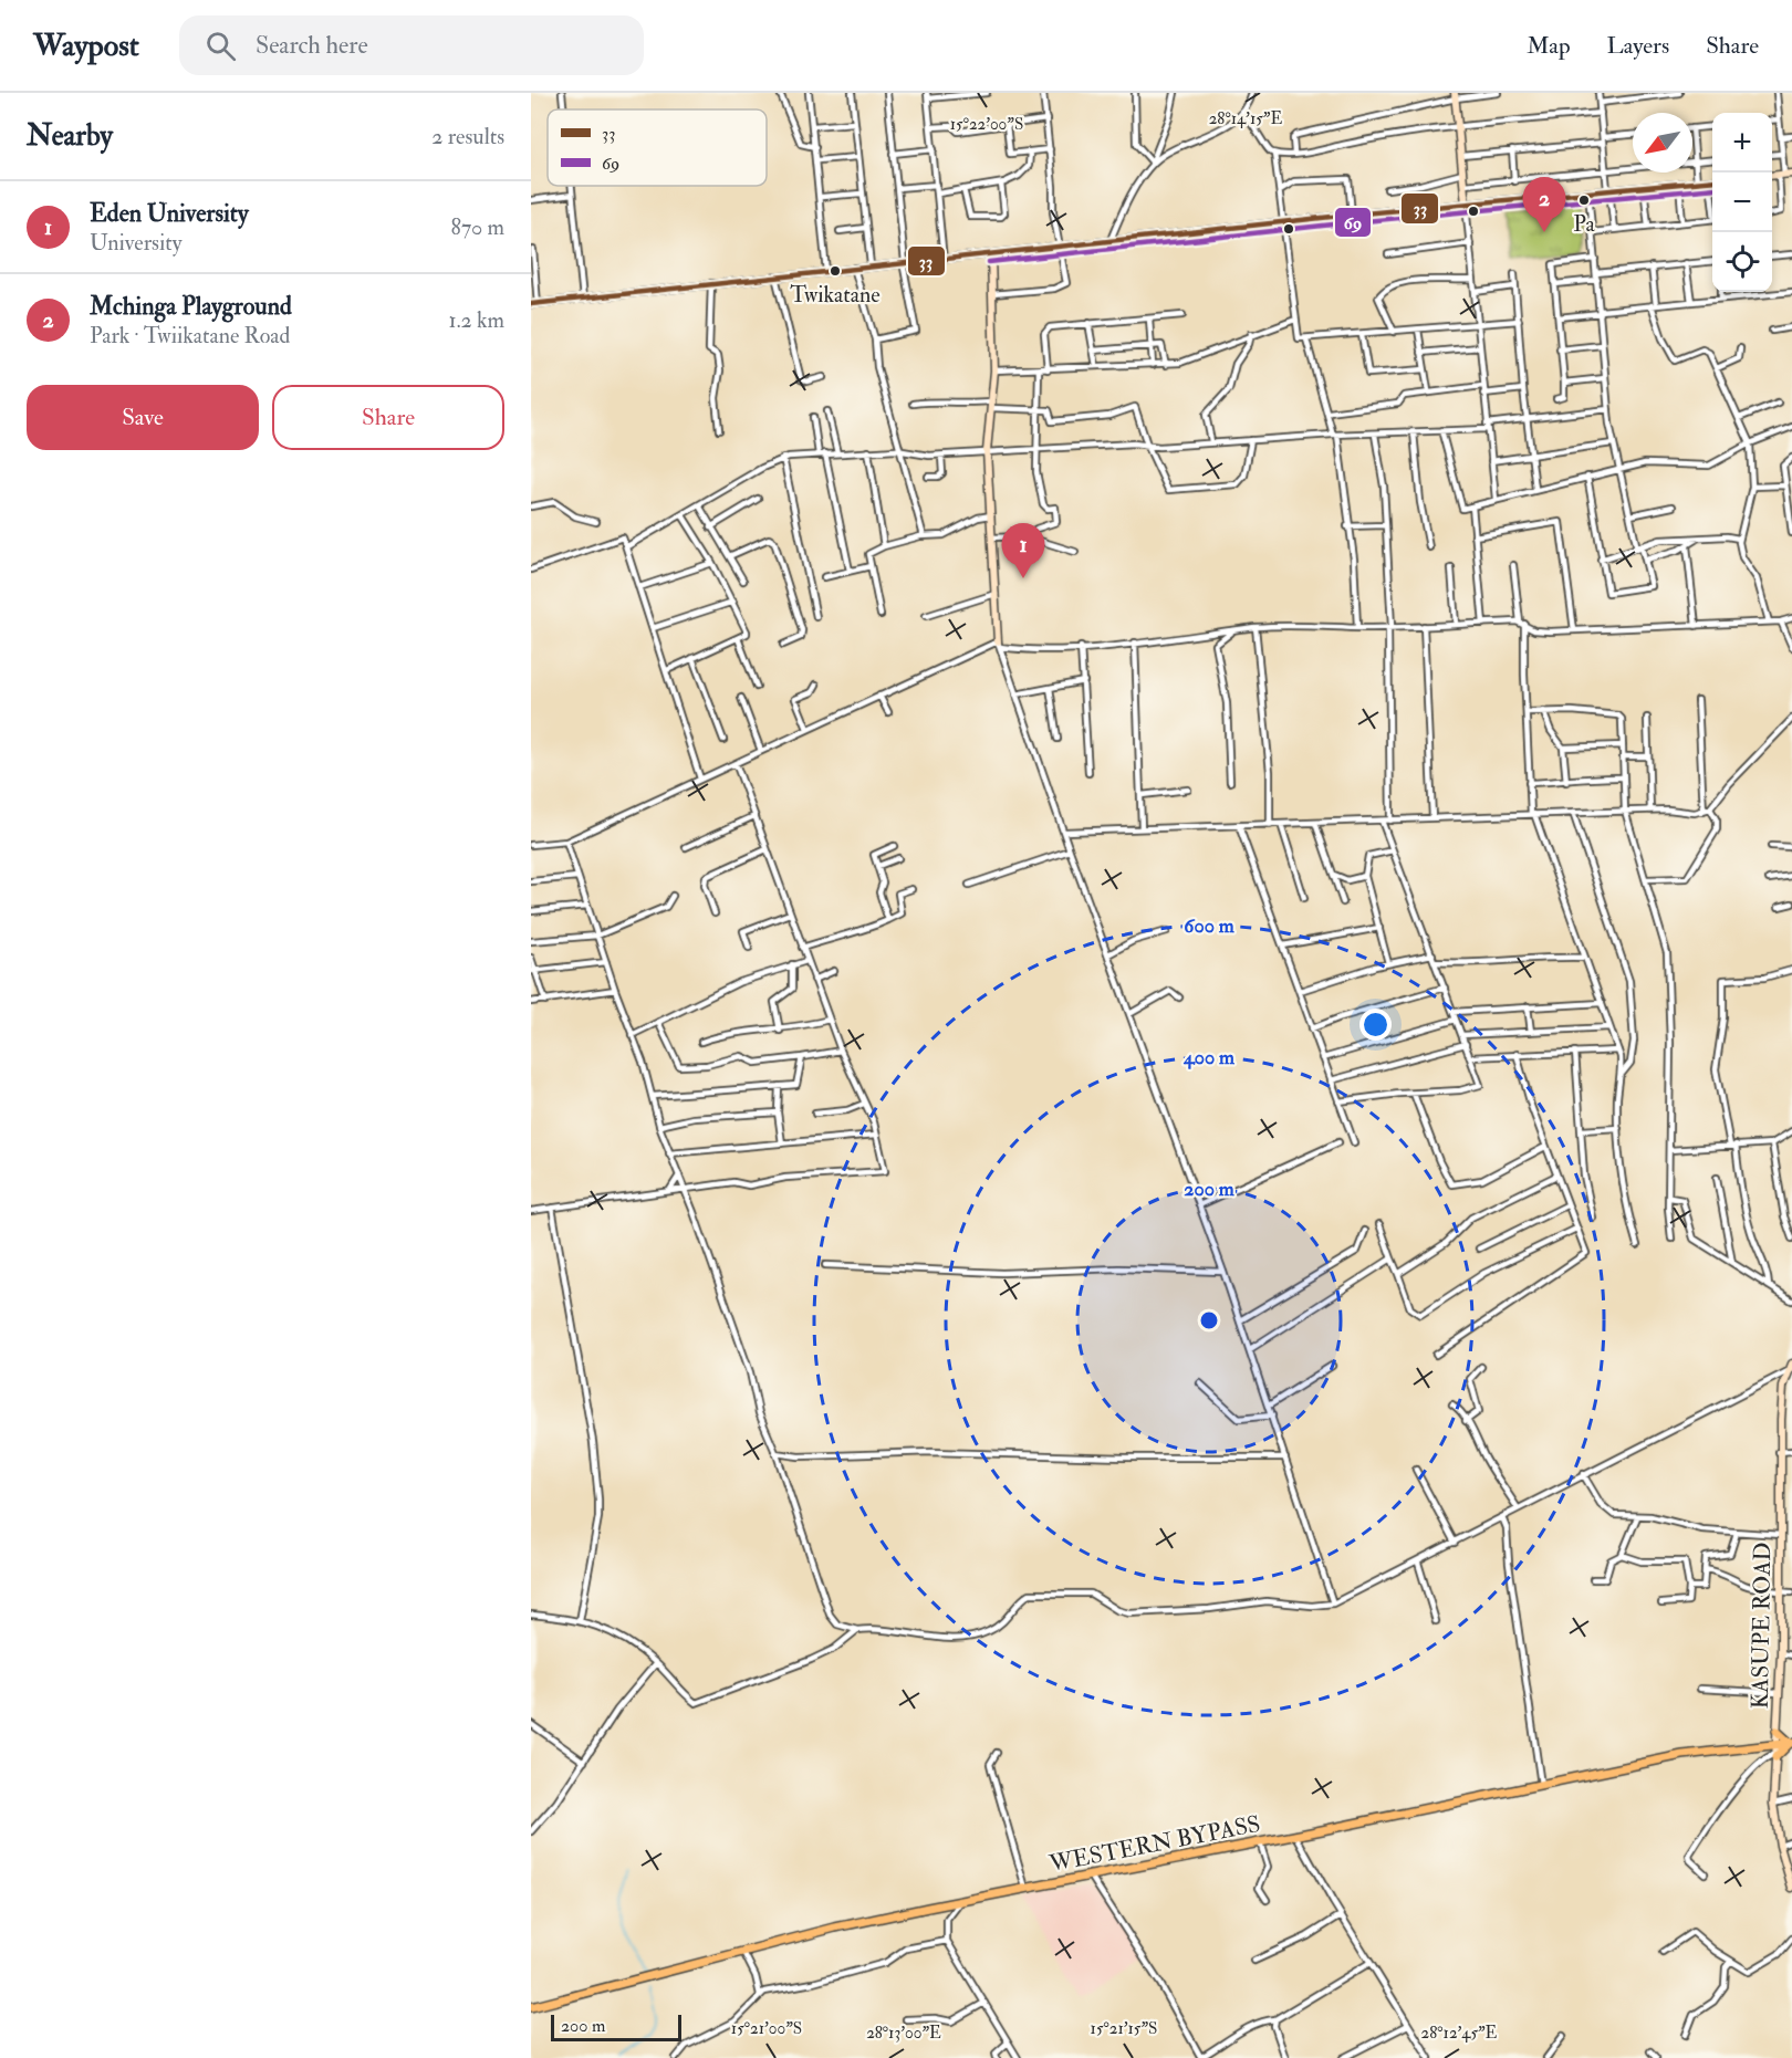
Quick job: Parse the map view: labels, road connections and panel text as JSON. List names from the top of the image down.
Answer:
{
  "streets": {
    "main road": ["WESTERN BYPASS"],
    "street": ["KASUPE ROAD"]
  },
  "crossings": [
    ["KASUPE ROAD", "WESTERN BYPASS"]
  ],
  "places": ["Pa", "Twikatane"],
  "lines": ["transit line 33", "transit line 69"],
  "legend": ["33", "69"],
  "scale_bar": "200 m",
  "north": "bottom left",
  "page": {
    "header": "Waypost",
    "search": "Search here",
    "nav": ["Map", "Layers", "Share"],
    "heading": ["Nearby", "2 results"],
    "map_buttons": ["+", "−"],
    "pins": ["2", "1"],
    "list": [
      {
        "mark": "1",
        "name": "Eden University",
        "note": "University",
        "value": "870 m"
      },
      {
        "mark": "2",
        "name": "Mchinga Playground",
        "note": "Park · Twiikatane Road",
        "value": "1.2 km"
      }
    ],
    "buttons": ["Save", "Share"],
    "scale": "200 m"
  },
  "coordinates": [
    "28°14'15\"E",
    "15°22'00\"S",
    "15°21'00\"S",
    "15°21'15\"S",
    "28°13'00\"E",
    "28°12'45\"E"
  ],
  "rings": ["600 m", "400 m", "200 m"]
}
